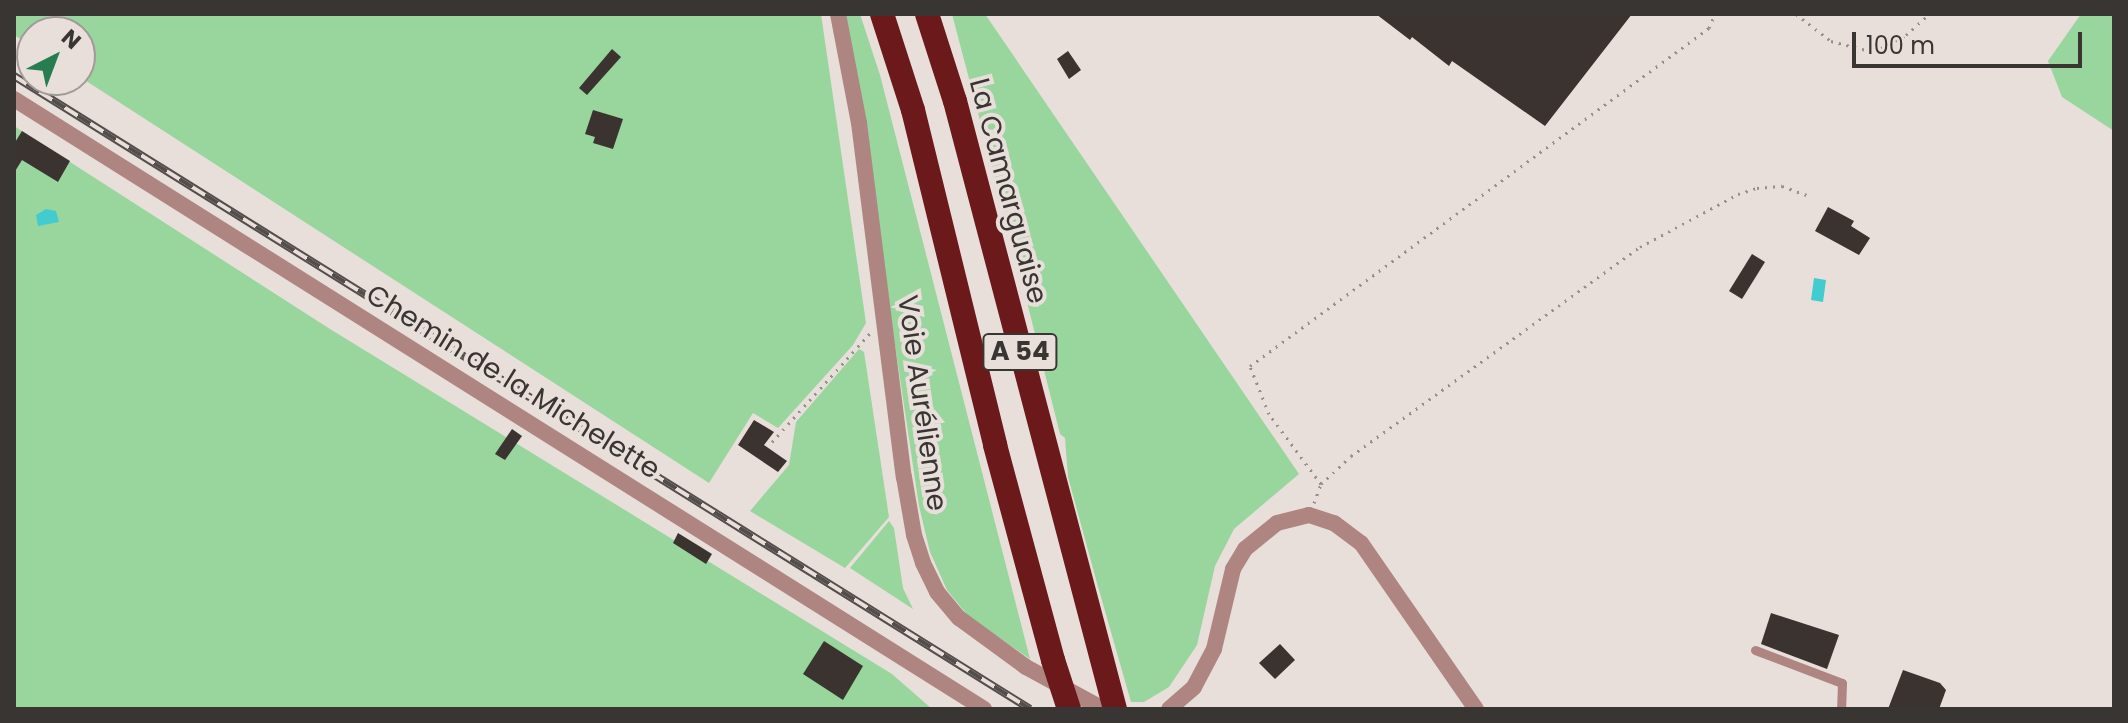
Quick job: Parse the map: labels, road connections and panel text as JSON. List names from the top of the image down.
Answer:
{
  "streets": {
    "highway": ["La Camarguaise", "A 54"],
    "street": ["Chemin de la Michelette", "Voie Aurélienne"]
  },
  "crossings": [
    ["La Camarguaise", "Voie Aurélienne"]
  ],
  "scale_bar": "100 m",
  "north": "top right"
}
